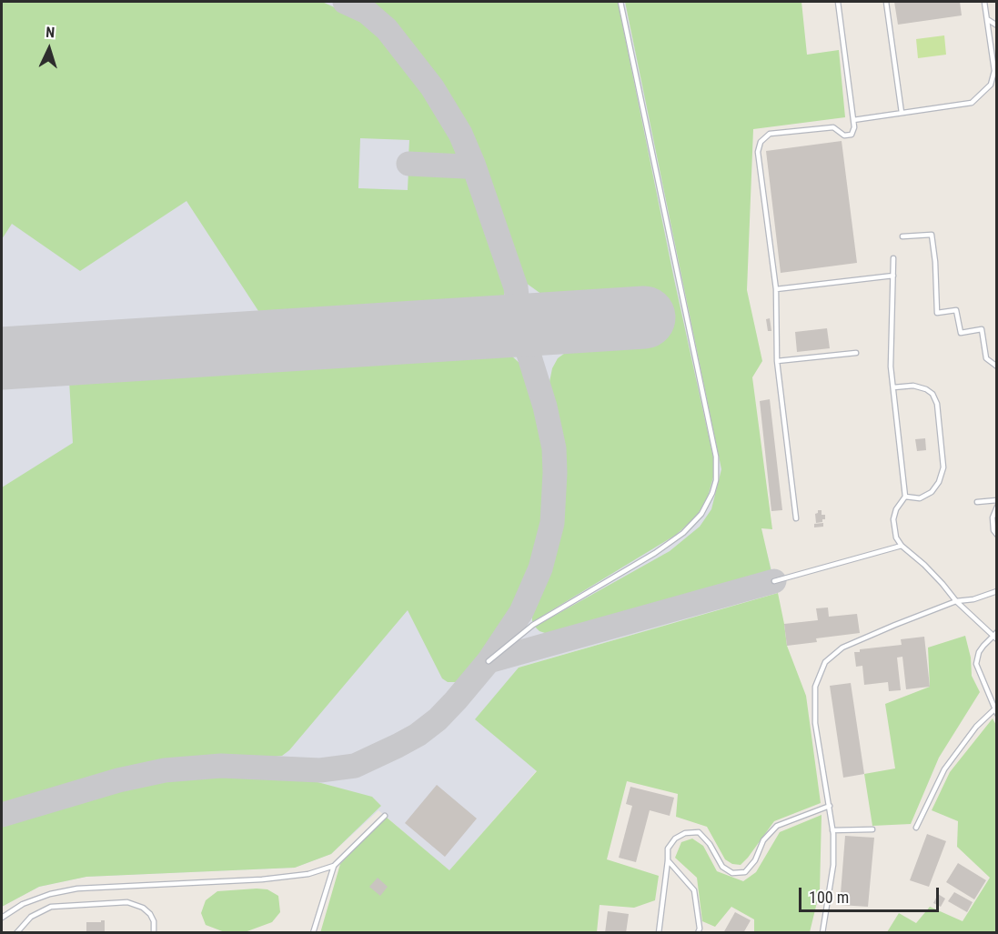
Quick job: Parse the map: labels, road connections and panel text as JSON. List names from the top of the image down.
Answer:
{
  "scale_bar": "100 m",
  "north": "top"
}
